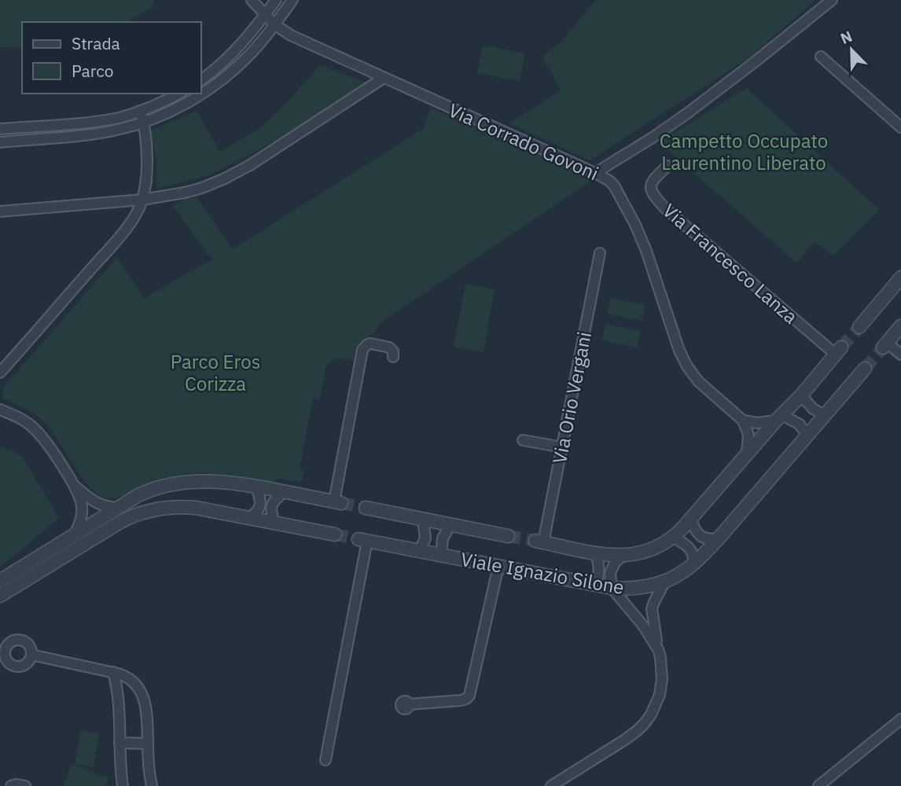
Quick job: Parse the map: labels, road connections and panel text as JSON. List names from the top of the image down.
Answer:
{
  "streets": {
    "street": [
      "Via Corrado Govoni",
      "Via Francesco Lanza",
      "Via Orio Vergani",
      "Viale Ignazio Silone"
    ]
  },
  "crossings": [
    ["Via Francesco Lanza", "Viale Ignazio Silone"],
    ["Via Orio Vergani", "Viale Ignazio Silone"]
  ],
  "parks": ["Campetto Occupato Laurentino Liberato", "Parco Eros Corizza"],
  "legend": ["Strada", "Parco"],
  "north": "top left"
}
